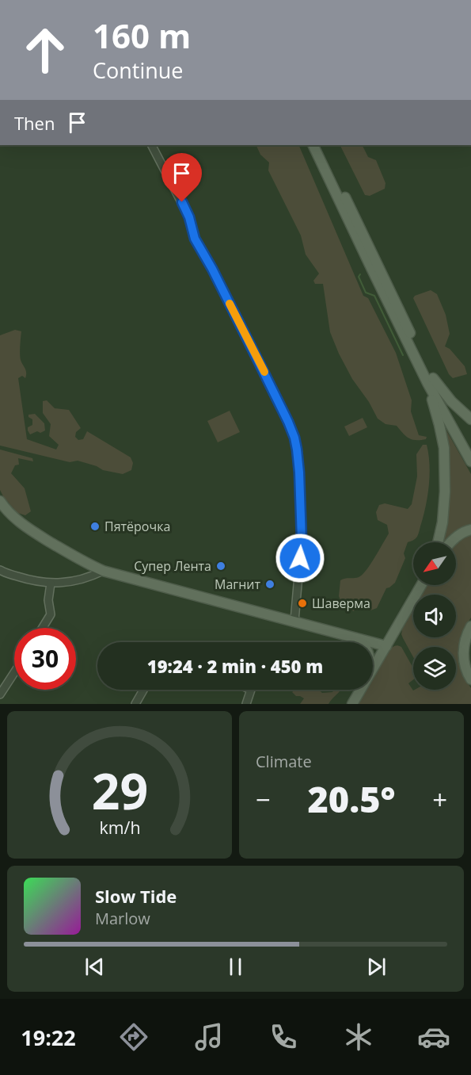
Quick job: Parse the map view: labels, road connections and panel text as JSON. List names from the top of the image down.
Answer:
{
  "places": [
    "Пятёрочка",
    "Супер Лента",
    "Магнит",
    "Шаверма"
  ],
  "north": "bottom left",
  "page": {
    "turn": ["160 m", "Continue"],
    "then": "Then",
    "limit": "30",
    "trip": "19:24 · 2 min · 450 m",
    "tile": "Climate",
    "heat": ["−", "20.5°", "+"],
    "song": ["Slow Tide", "Marlow"],
    "tabs": "19:22",
    "gauge": ["29", "km/h"]
  }
}
